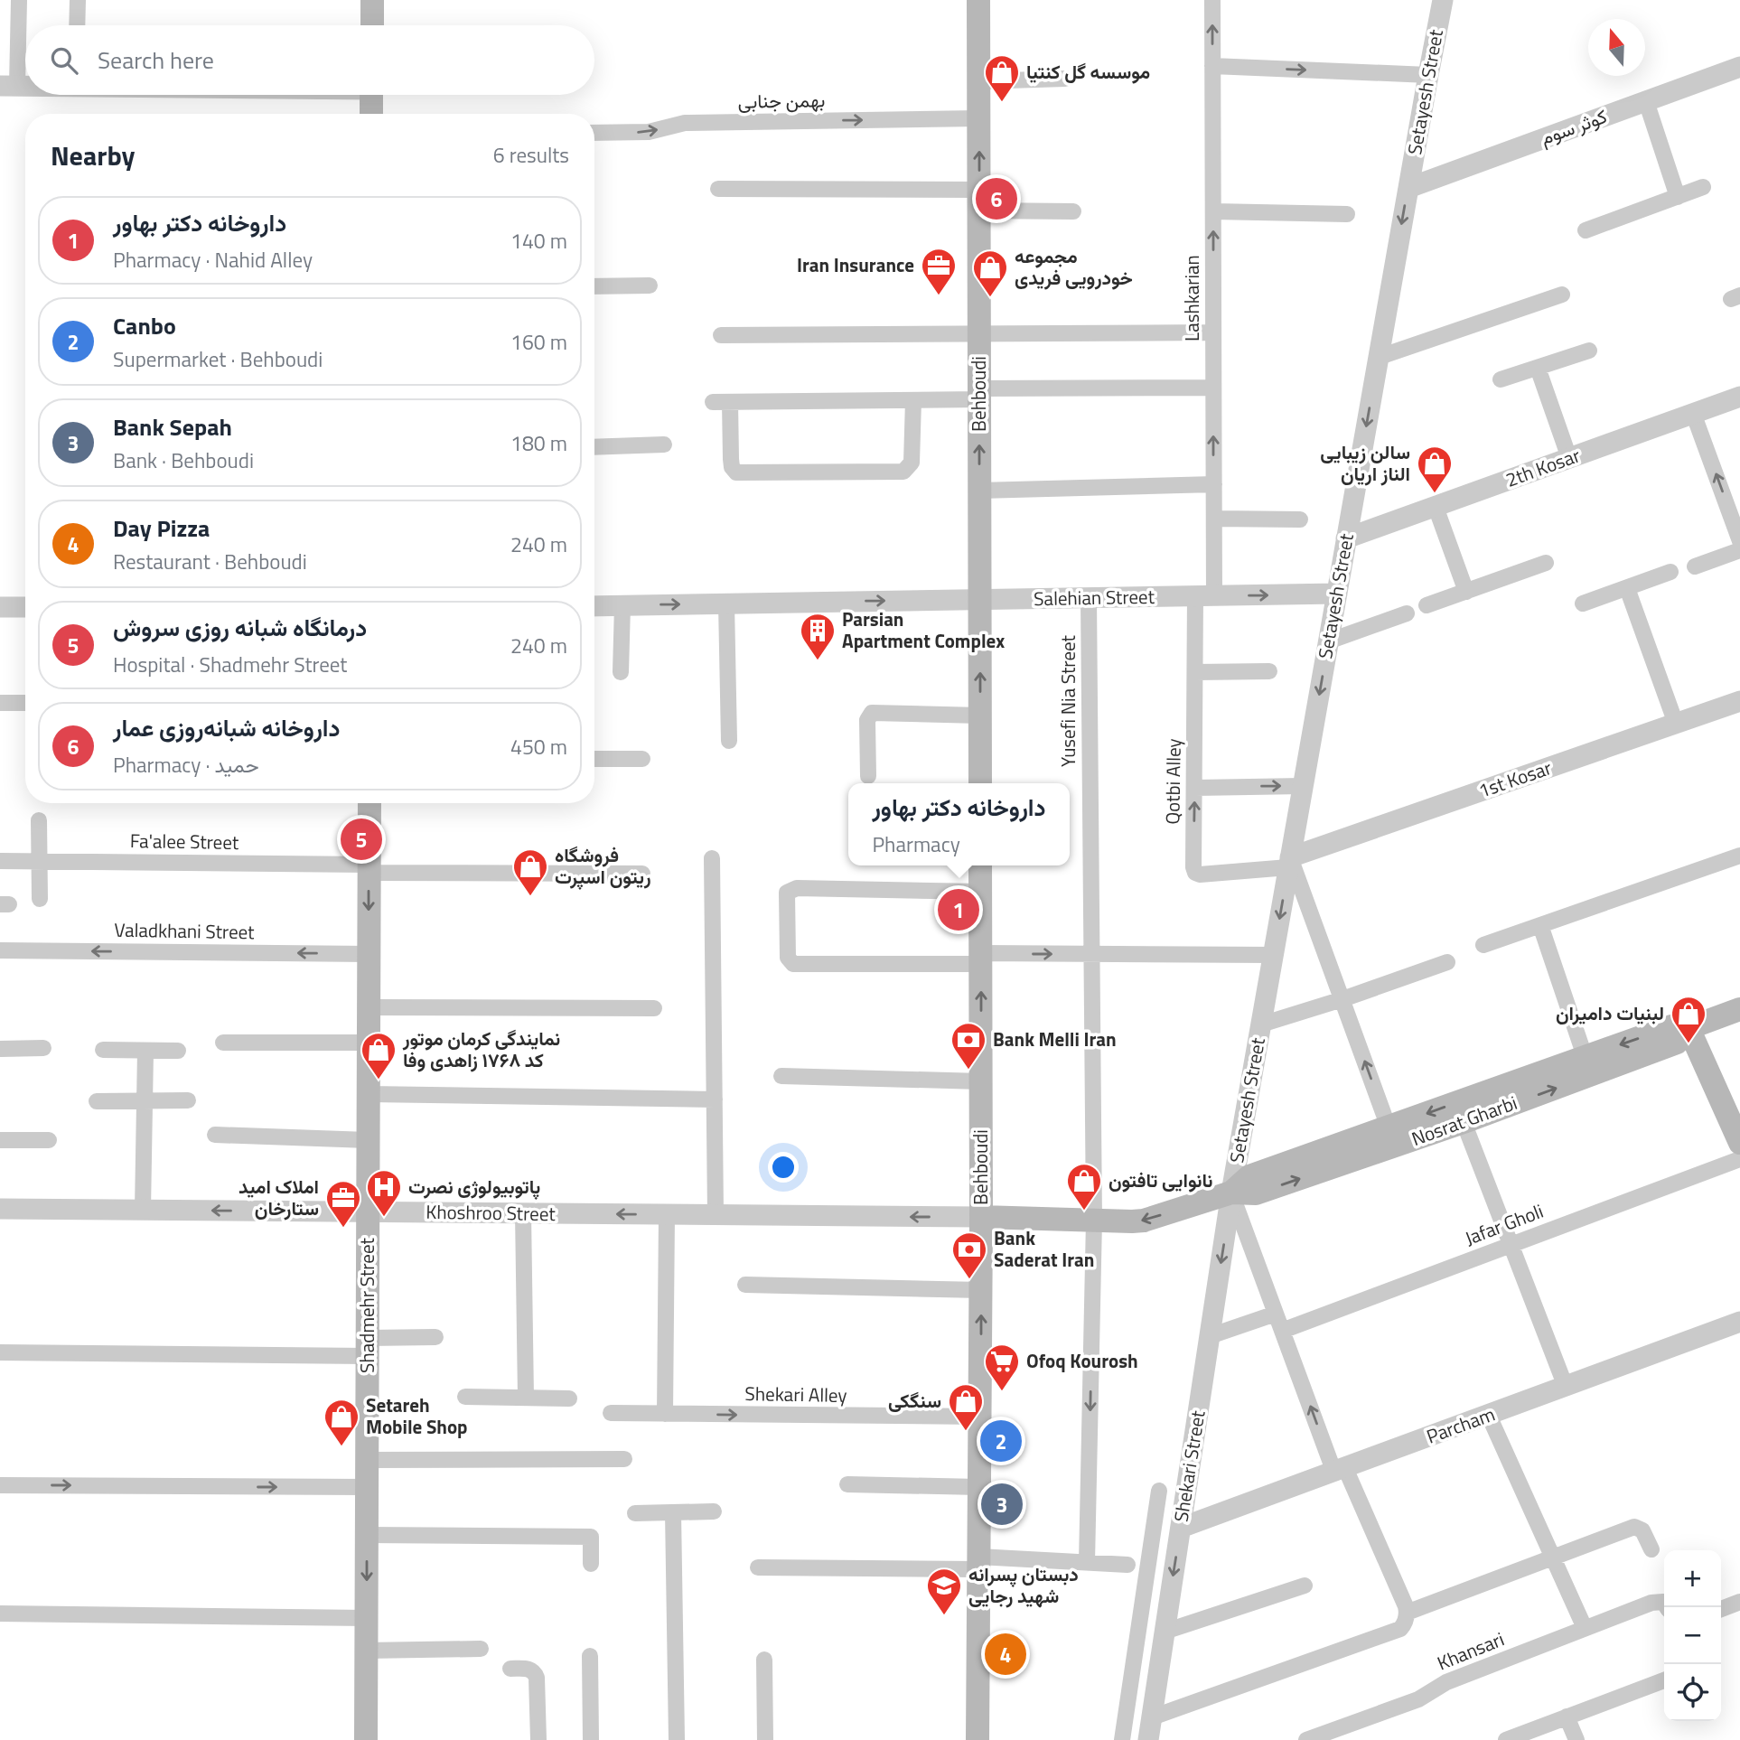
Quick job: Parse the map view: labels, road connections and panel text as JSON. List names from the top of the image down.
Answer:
{
  "streets": {
    "main road": ["Behboudi", "Nosrat Gharbi", "Shadmehr Street"],
    "street": [
      "Setayesh Street",
      "بهمن جنابی",
      "کوثر سوم",
      "Lashkarian",
      "2th Kosar",
      "Salehian Street",
      "Yusefi Nia Street",
      "1st Kosar",
      "Qotbi Alley",
      "Fa'alee Street",
      "Valadkhani Street",
      "Khoshroo Street",
      "Jafar Gholi",
      "Shekari Alley",
      "Parcham",
      "Shekari Street",
      "Khansari"
    ]
  },
  "crossings": [
    ["Setayesh Street", "کوثر سوم"],
    ["Setayesh Street", "2th Kosar"],
    ["Setayesh Street", "Salehian Street"],
    ["Setayesh Street", "1st Kosar"],
    ["Setayesh Street", "Qotbi Alley"],
    ["Setayesh Street", "Nosrat Gharbi"],
    ["Setayesh Street", "Shekari Street"],
    ["بهمن جنابی", "Behboudi"],
    ["Lashkarian", "Salehian Street"],
    ["Lashkarian", "Qotbi Alley"],
    ["Behboudi", "Salehian Street"],
    ["Behboudi", "Nosrat Gharbi"],
    ["Behboudi", "Khoshroo Street"],
    ["Behboudi", "Shekari Alley"],
    ["Salehian Street", "Yusefi Nia Street"],
    ["Salehian Street", "Qotbi Alley"],
    ["Yusefi Nia Street", "Nosrat Gharbi"],
    ["1st Kosar", "Qotbi Alley"],
    ["Fa'alee Street", "Shadmehr Street"],
    ["Valadkhani Street", "Shadmehr Street"],
    ["Nosrat Gharbi", "Khoshroo Street"],
    ["Nosrat Gharbi", "Shekari Street"],
    ["Khoshroo Street", "Shadmehr Street"],
    ["Parcham", "Shekari Street"]
  ],
  "one_way": ["Setayesh Street", "Lashkarian", "Yusefi Nia Street"],
  "places": {
    "shop": [
      "موسسه گل کنتیا",
      "مجموعه خودرویی فریدی",
      "سالن زیبایی الناز اریان",
      "فروشگاه ریتون اسپرت",
      "لبنیات دامیران",
      "نمایندگی کرمان موتور کد ۱۷۶۸ زاهدی وفا",
      "نانوایی تافتون",
      "سنگکی",
      "Setareh Mobile Shop"
    ],
    "office": ["Iran Insurance", "املاک امید ستارخان"],
    "building": ["Parsian Apartment Complex"],
    "bank": ["Bank Melli Iran", "Bank Saderat Iran"],
    "hospital": ["پاتوبیولوژی نصرت"],
    "supermarket": ["Ofoq Kourosh"],
    "school or university": ["دبستان پسرانه شهید رجایی"]
  },
  "north": "top",
  "page": {
    "search": "Search here",
    "heading": ["Nearby", "6 results"],
    "pins": [
      "6",
      "5",
      "1",
      "2",
      "3",
      "4"
    ],
    "list": [
      {
        "mark": "1",
        "name": "داروخانه دکتر بهاور",
        "note": "Pharmacy · Nahid Alley",
        "value": "140 m"
      },
      {
        "mark": "2",
        "name": "Canbo",
        "note": "Supermarket · Behboudi",
        "value": "160 m"
      },
      {
        "mark": "3",
        "name": "Bank Sepah",
        "note": "Bank · Behboudi",
        "value": "180 m"
      },
      {
        "mark": "4",
        "name": "Day Pizza",
        "note": "Restaurant · Behboudi",
        "value": "240 m"
      },
      {
        "mark": "5",
        "name": "درمانگاه شبانه روزی سروش",
        "note": "Hospital · Shadmehr Street",
        "value": "240 m"
      },
      {
        "mark": "6",
        "name": "داروخانه شبانه‌روزی عمار",
        "note": "Pharmacy · حمید",
        "value": "450 m"
      }
    ],
    "popup": ["داروخانه دکتر بهاور", "Pharmacy"],
    "map_buttons": ["+", "−"]
  }
}
